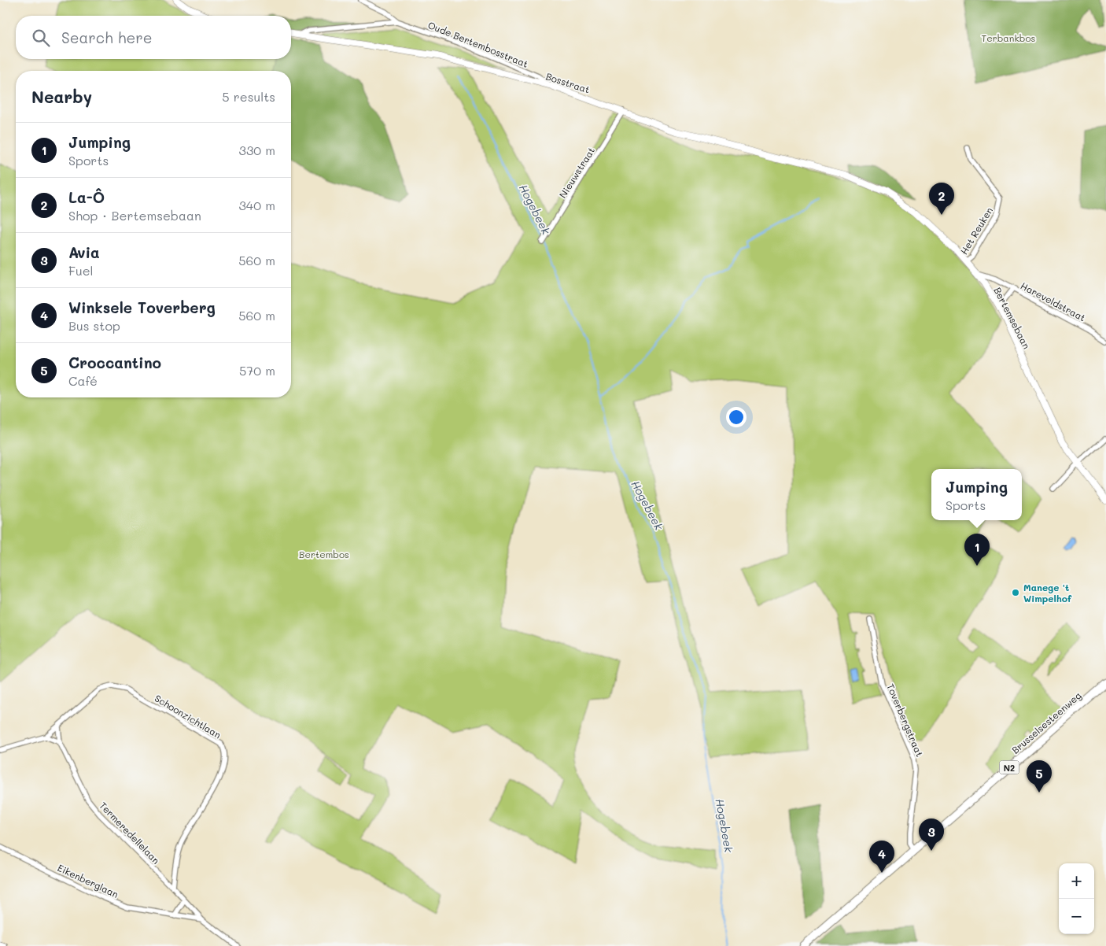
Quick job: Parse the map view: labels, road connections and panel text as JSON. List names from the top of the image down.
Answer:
{
  "streets": {
    "main road": ["Brusselsesteenweg", "N2"],
    "street": [
      "Oude Bertembosstraat",
      "Bosstraat",
      "Nieuwstraat",
      "Het Reuken",
      "Hareveldstraat",
      "Bertemsebaan",
      "Schoonzichtlaan",
      "Toverbergstraat",
      "Termeredellelaan",
      "Eikenberglaan"
    ]
  },
  "crossings": [
    ["Oude Bertembosstraat", "Bosstraat"],
    ["Bosstraat", "Nieuwstraat"],
    ["Bosstraat", "Bertemsebaan"],
    ["Het Reuken", "Bertemsebaan"],
    ["Hareveldstraat", "Bertemsebaan"],
    ["Schoonzichtlaan", "Termeredellelaan"],
    ["Toverbergstraat", "Brusselsesteenweg"]
  ],
  "water": ["Hogebeek"],
  "parks": ["Terbankbos", "Bertembos"],
  "places": ["Manege 't Wimpelhof"],
  "page": {
    "search": "Search here",
    "heading": ["Nearby", "5 results"],
    "list": [
      {
        "mark": "1",
        "name": "Jumping",
        "note": "Sports",
        "value": "330 m"
      },
      {
        "mark": "2",
        "name": "La-Ô",
        "note": "Shop · Bertemsebaan",
        "value": "340 m"
      },
      {
        "mark": "3",
        "name": "Avia",
        "note": "Fuel",
        "value": "560 m"
      },
      {
        "mark": "4",
        "name": "Winksele Toverberg",
        "note": "Bus stop",
        "value": "560 m"
      },
      {
        "mark": "5",
        "name": "Croccantino",
        "note": "Café",
        "value": "570 m"
      }
    ],
    "pins": [
      "2",
      "1",
      "5",
      "3",
      "4"
    ],
    "popup": ["Jumping", "Sports"],
    "map_buttons": ["+", "−"]
  }
}
